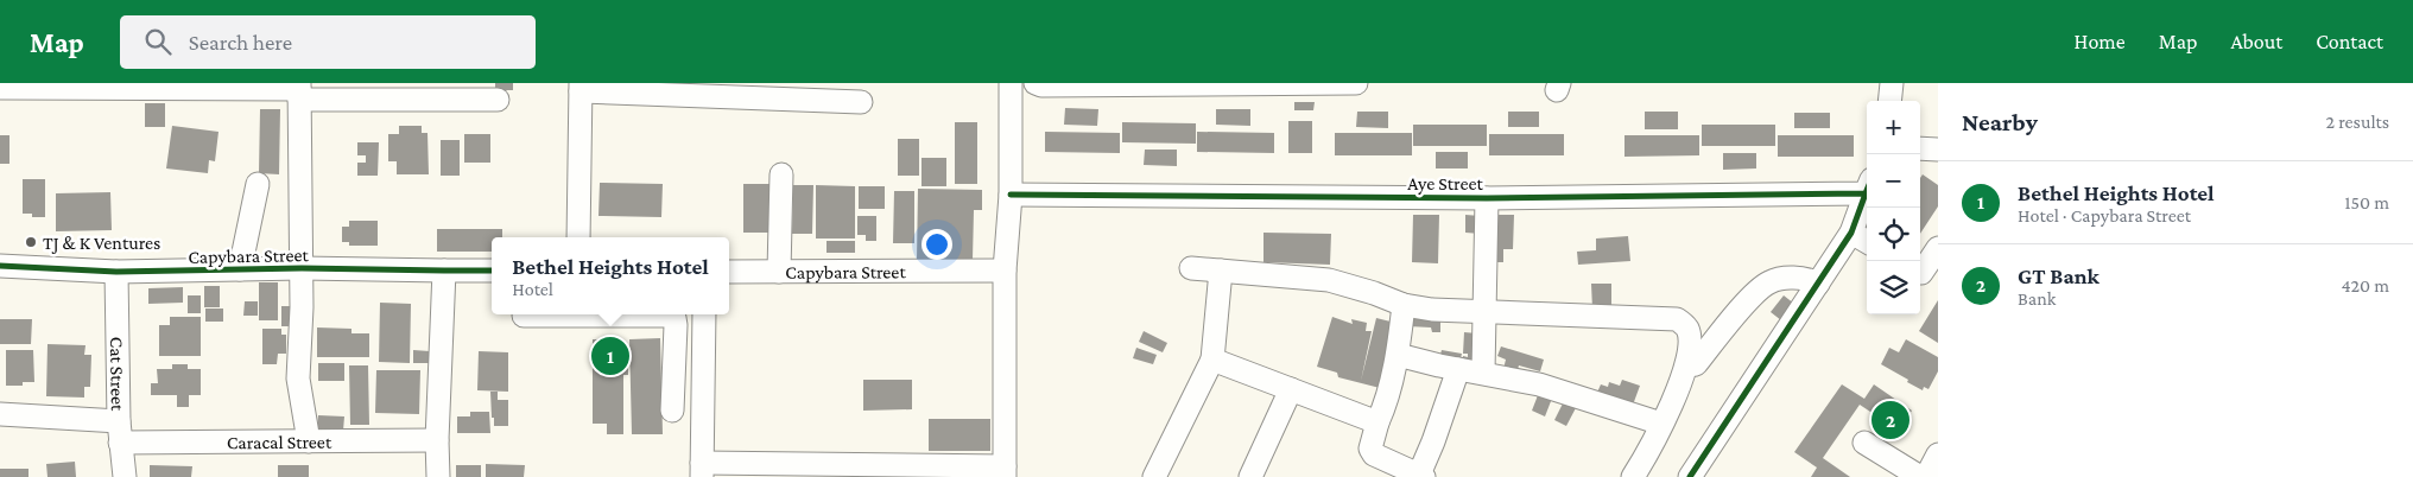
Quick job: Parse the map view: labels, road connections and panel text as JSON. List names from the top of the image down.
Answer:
{
  "streets": {
    "street": [
      "Aye Street",
      "Capybara Street",
      "Cat Street",
      "Caracal Street"
    ]
  },
  "crossings": [
    ["Capybara Street", "Cat Street"],
    ["Cat Street", "Caracal Street"]
  ],
  "places": ["TJ & K Ventures"],
  "page": {
    "header": "Map",
    "search": "Search here",
    "nav": [
      "Home",
      "Map",
      "About",
      "Contact"
    ],
    "heading": ["Nearby", "2 results"],
    "map_buttons": ["+", "−"],
    "list": [
      {
        "mark": "1",
        "name": "Bethel Heights Hotel",
        "note": "Hotel · Capybara Street",
        "value": "150 m"
      },
      {
        "mark": "2",
        "name": "GT Bank",
        "note": "Bank",
        "value": "420 m"
      }
    ],
    "popup": ["Bethel Heights Hotel", "Hotel"],
    "pins": ["1", "2"]
  }
}
